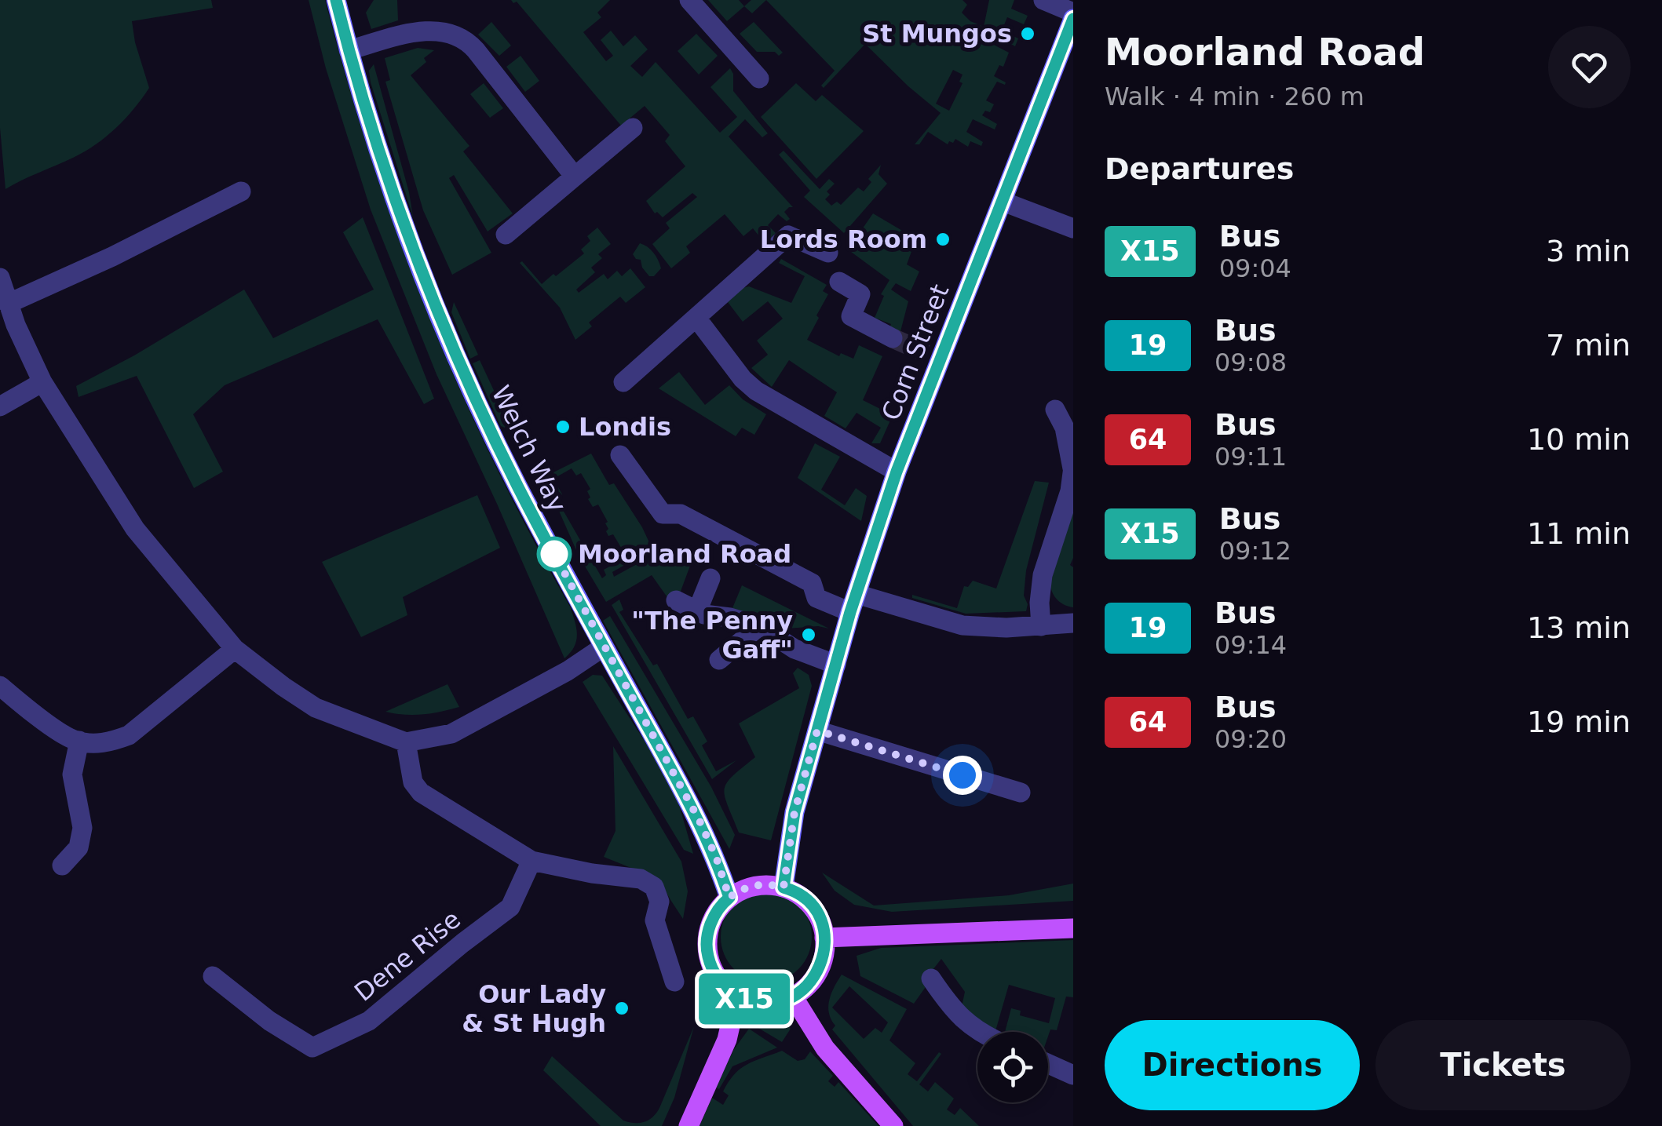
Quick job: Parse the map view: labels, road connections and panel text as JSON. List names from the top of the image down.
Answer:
{
  "streets": {
    "street": ["Corn Street", "Welch Way", "Dene Rise"]
  },
  "crossings": [
    ["Corn Street", "Welch Way"]
  ],
  "places": [
    "St Mungos",
    "Lords Room",
    "Londis",
    "Moorland Road",
    "\"The Penny Gaff\"",
    "Our Lady & St Hugh"
  ],
  "lines": ["bus line X15"],
  "page": {
    "on_map": "X15",
    "heading": [
      ["Moorland Road", "Walk · 4 min · 260 m"],
      "Departures"
    ],
    "list": [
      {
        "mark": "X15",
        "name": "Bus",
        "note": "09:04",
        "value": "3 min"
      },
      {
        "mark": "19",
        "name": "Bus",
        "note": "09:08",
        "value": "7 min"
      },
      {
        "mark": "64",
        "name": "Bus",
        "note": "09:11",
        "value": "10 min"
      },
      {
        "mark": "X15",
        "name": "Bus",
        "note": "09:12",
        "value": "11 min"
      },
      {
        "mark": "19",
        "name": "Bus",
        "note": "09:14",
        "value": "13 min"
      },
      {
        "mark": "64",
        "name": "Bus",
        "note": "09:20",
        "value": "19 min"
      }
    ],
    "buttons": ["Directions", "Tickets"]
  }
}
